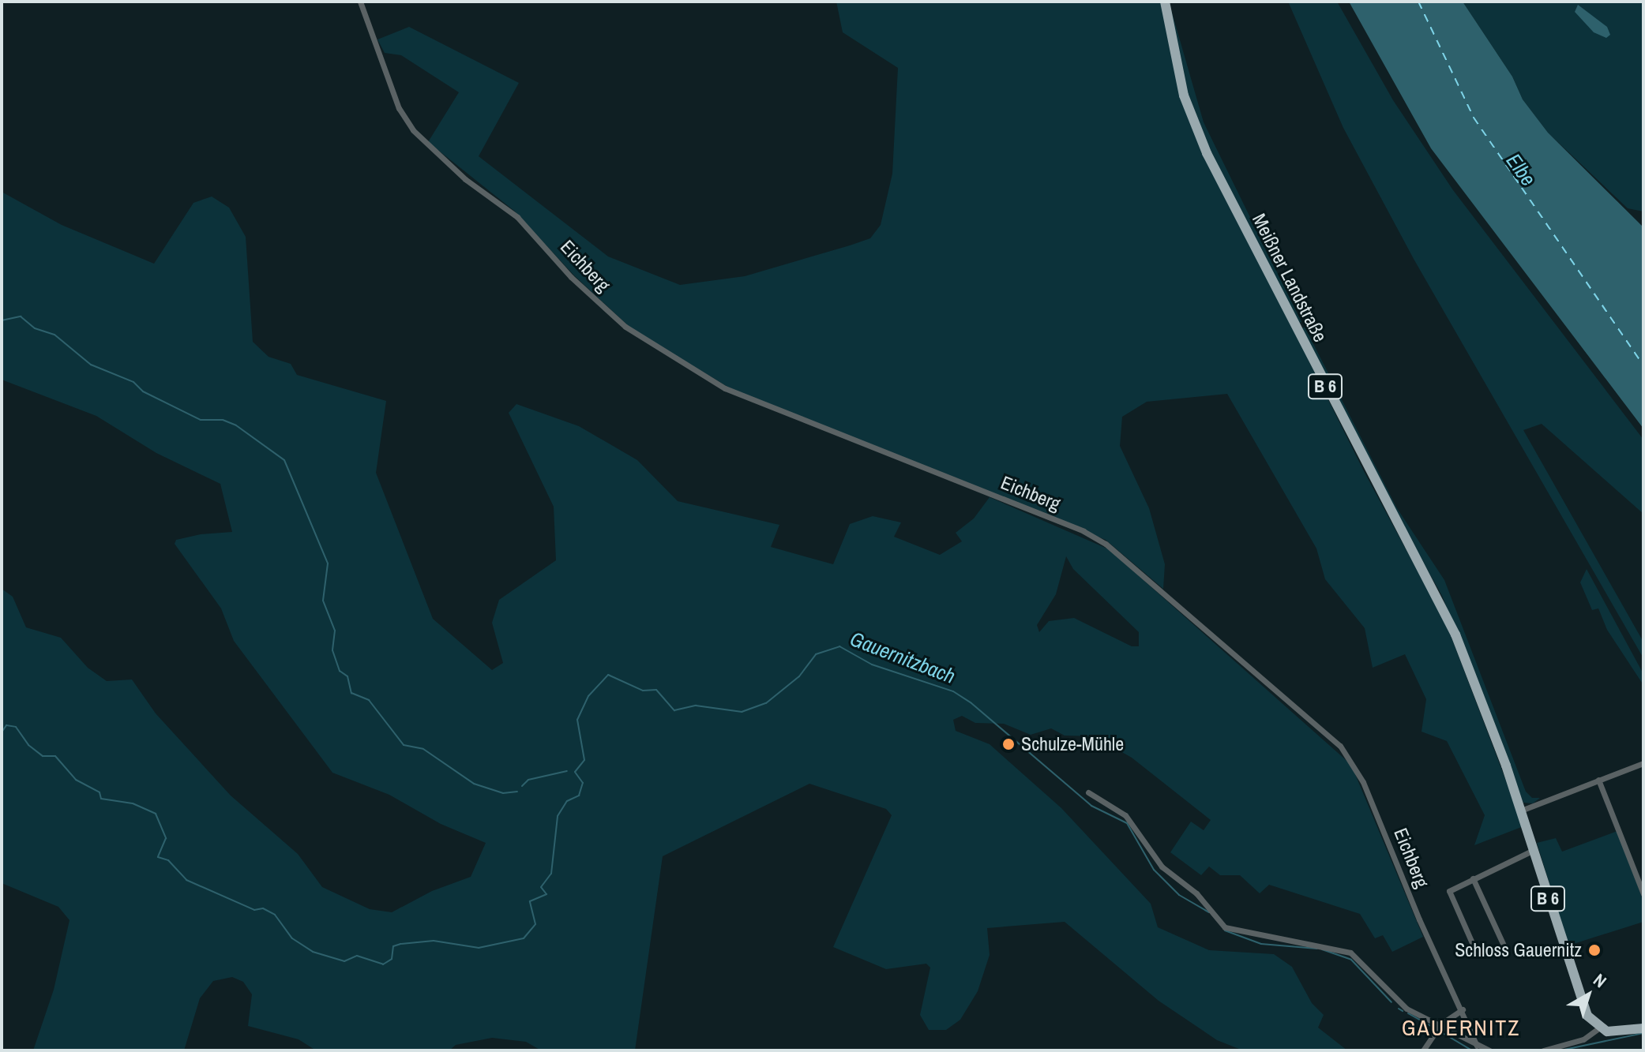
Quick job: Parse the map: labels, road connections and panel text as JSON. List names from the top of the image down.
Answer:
{
  "streets": {
    "main road": ["Meißner Landstraße", "B 6"],
    "street": ["Eichberg"]
  },
  "crossings": [
    ["Meißner Landstraße", "B 6"]
  ],
  "districts": ["GAUERNITZ"],
  "water": ["Elbe", "Gauernitzbach"],
  "places": ["Schulze-Mühle", "Schloss Gauernitz"],
  "north": "top right"
}
